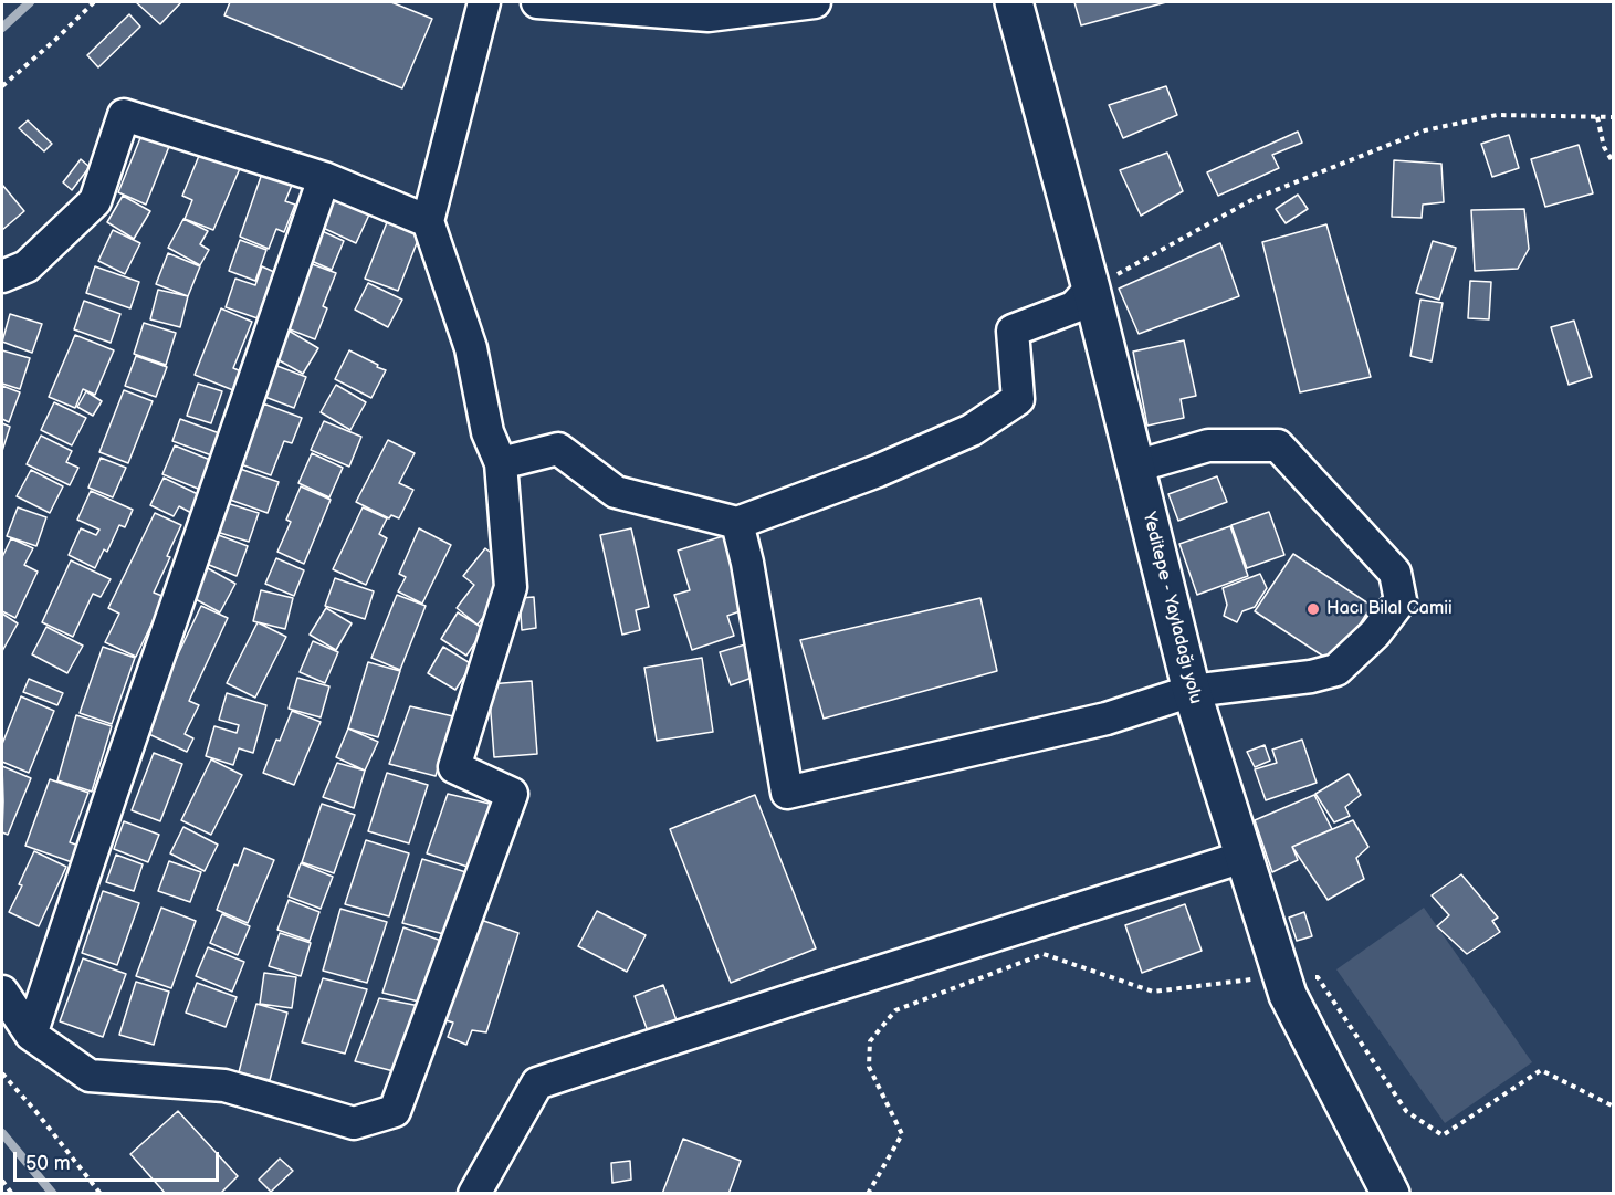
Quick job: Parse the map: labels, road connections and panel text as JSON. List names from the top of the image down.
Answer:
{
  "streets": {
    "main road": ["Yeditepe - Yayladağı yolu"]
  },
  "places": ["Hacı Bilal Camii"],
  "scale_bar": "50 m"
}
